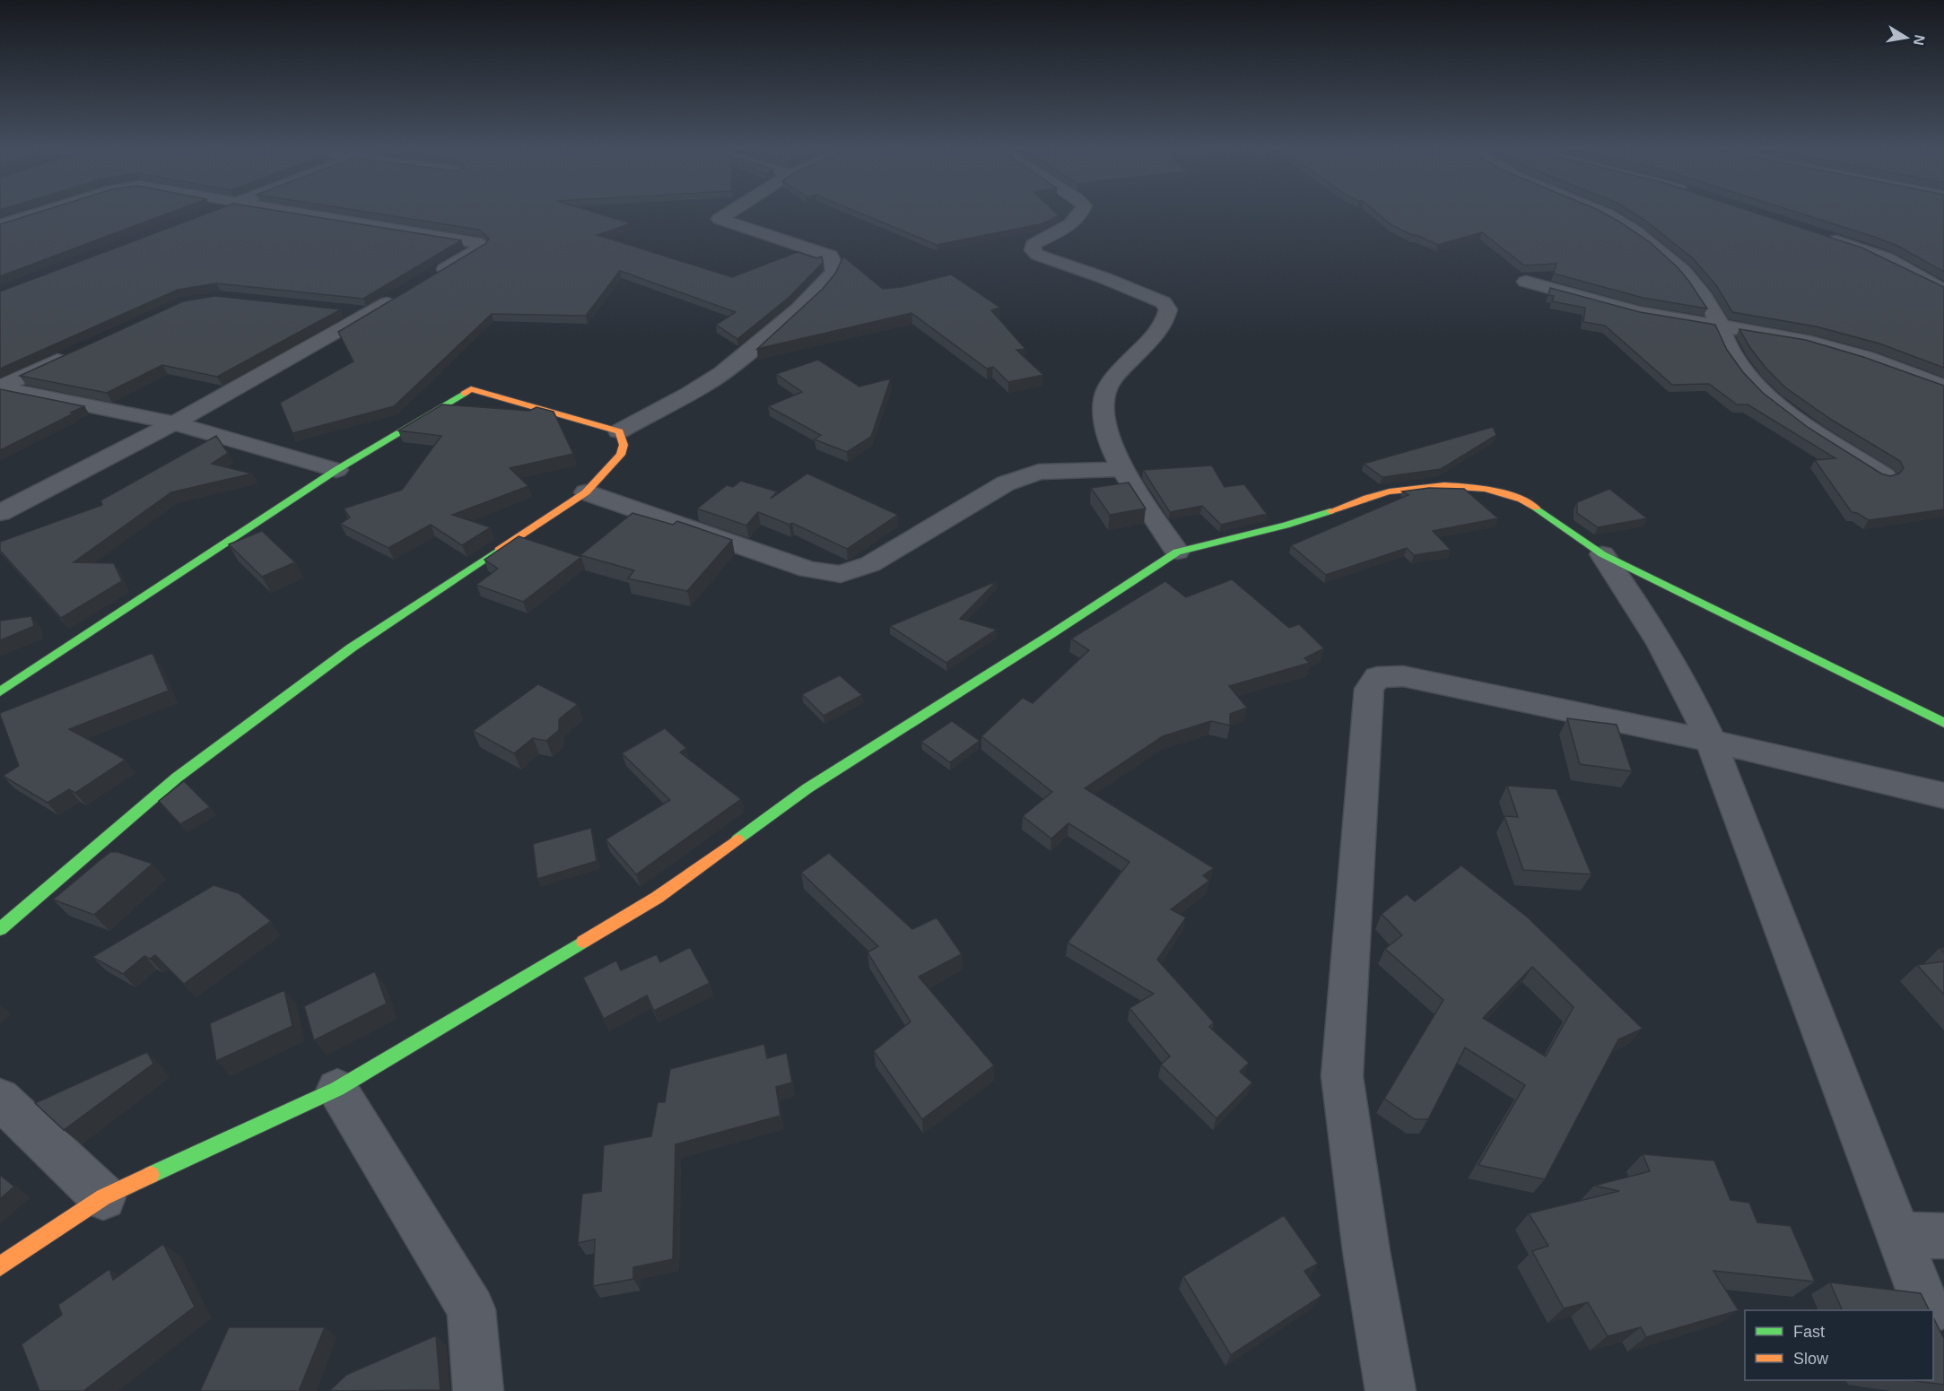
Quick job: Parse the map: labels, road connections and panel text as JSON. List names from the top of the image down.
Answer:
{
  "legend": ["Fast", "Slow"],
  "north": "right"
}
